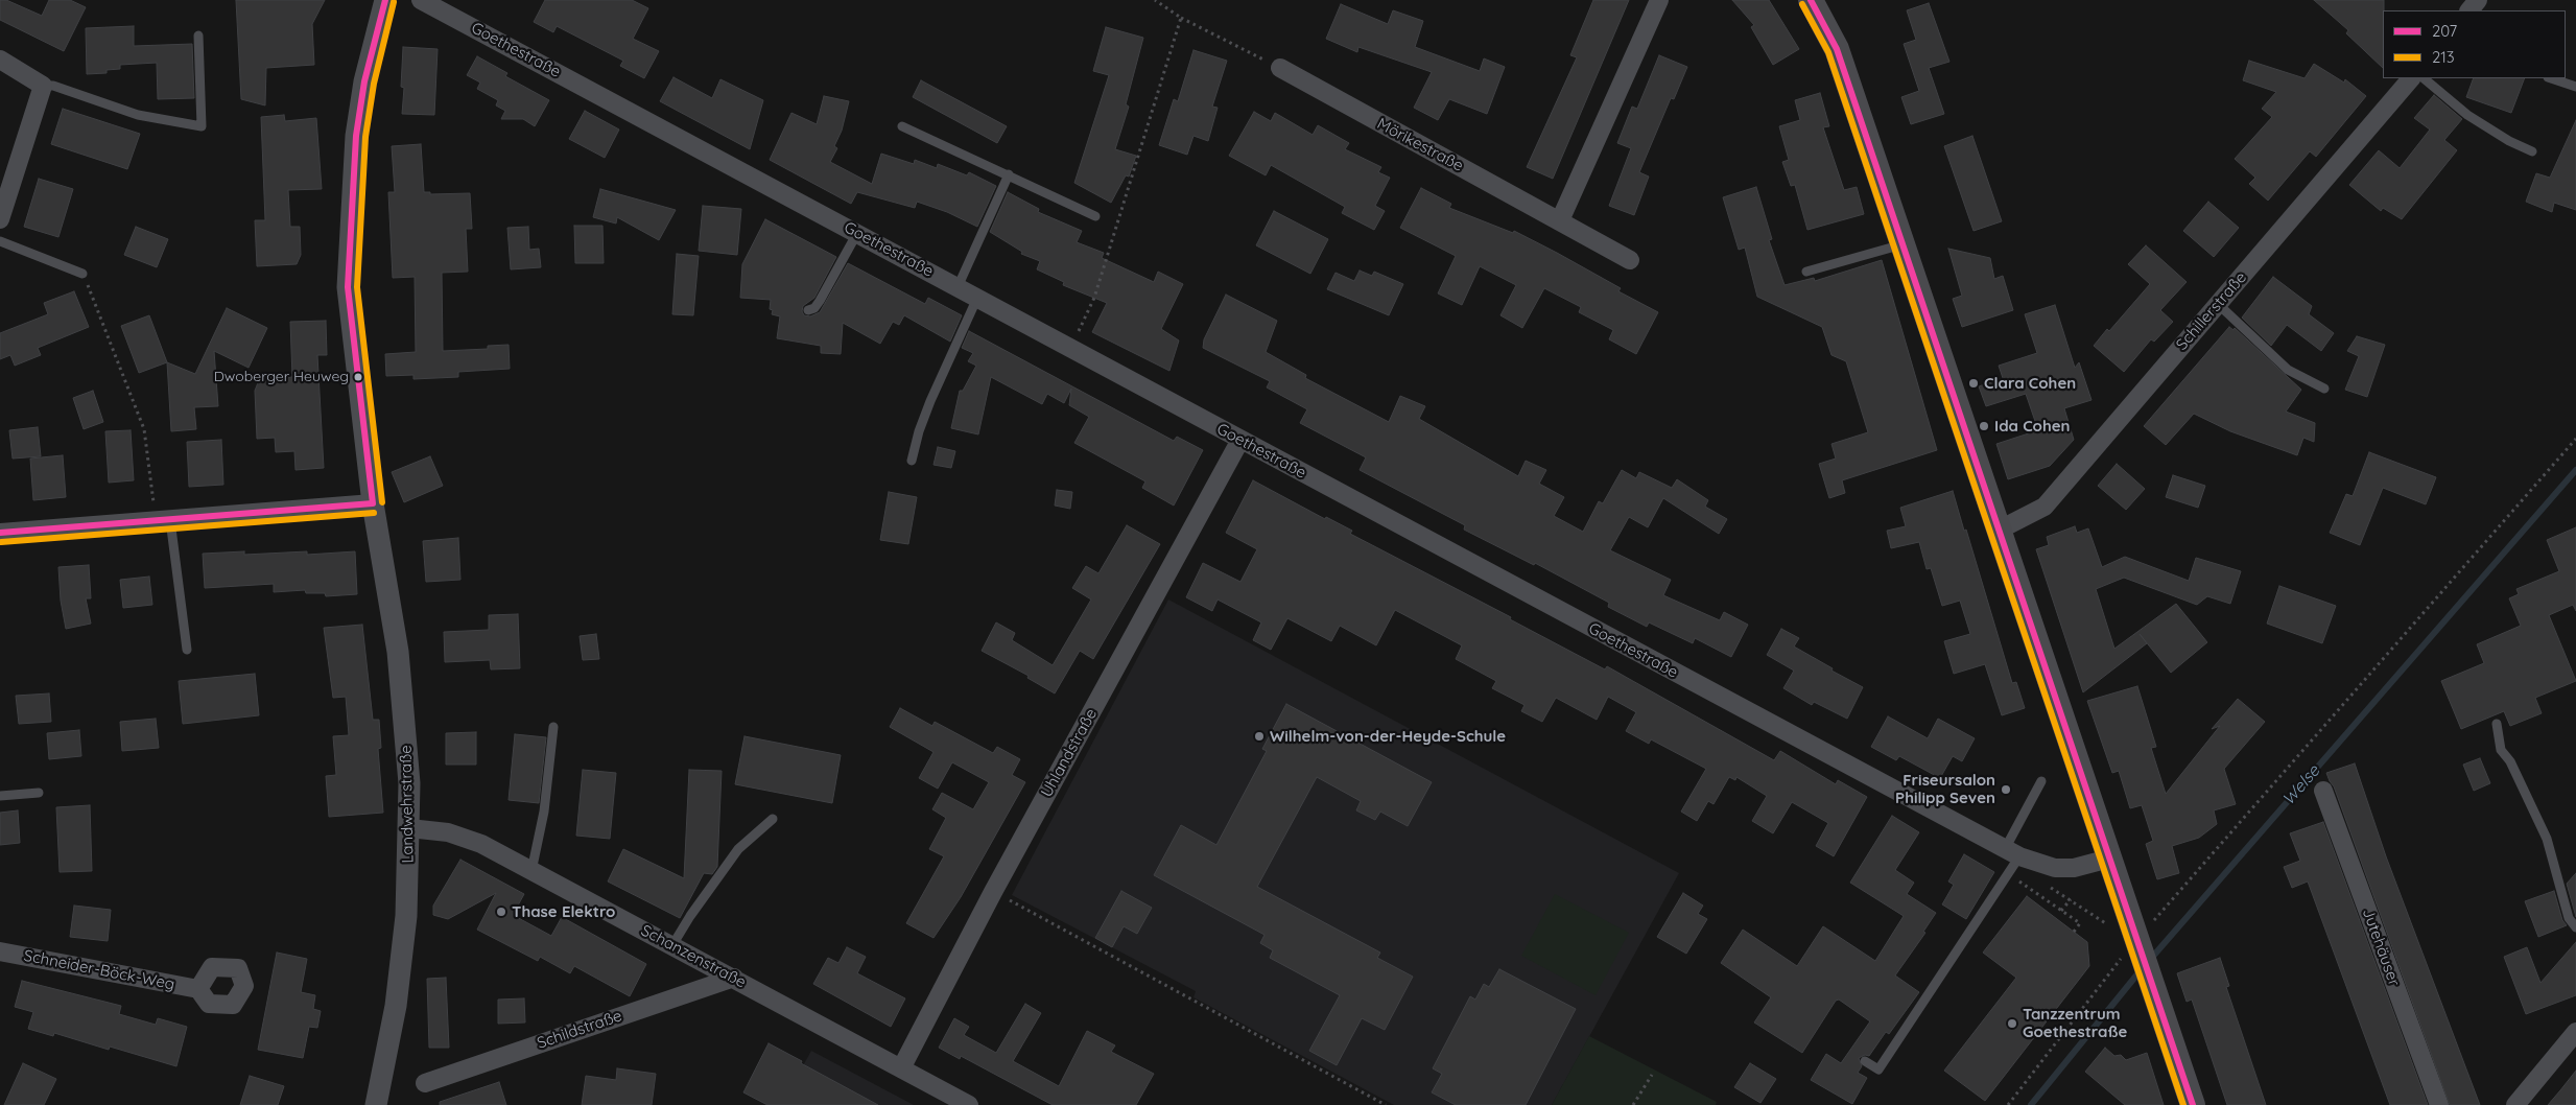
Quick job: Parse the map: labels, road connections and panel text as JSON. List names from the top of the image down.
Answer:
{
  "streets": {
    "street": [
      "Goethestraße",
      "Mörikestraße",
      "Schillerstraße",
      "Uhlandstraße",
      "Landwehrstraße",
      "Jutehäuser",
      "Schanzenstraße",
      "Schneider-Böck-Weg",
      "Schildstraße"
    ]
  },
  "crossings": [
    ["Goethestraße", "Uhlandstraße"],
    ["Uhlandstraße", "Schanzenstraße"],
    ["Landwehrstraße", "Schanzenstraße"],
    ["Schanzenstraße", "Schildstraße"]
  ],
  "water": ["Welse"],
  "places": [
    "Dwoberger Heuweg",
    "Clara Cohen",
    "Ida Cohen",
    "Wilhelm-von-der-Heyde-Schule",
    "Friseursalon Philipp Seven",
    "Thase Elektro",
    "Tanzzentrum Goethestraße"
  ],
  "lines": ["transit line 207", "transit line 213"],
  "legend": ["207", "213"]
}
